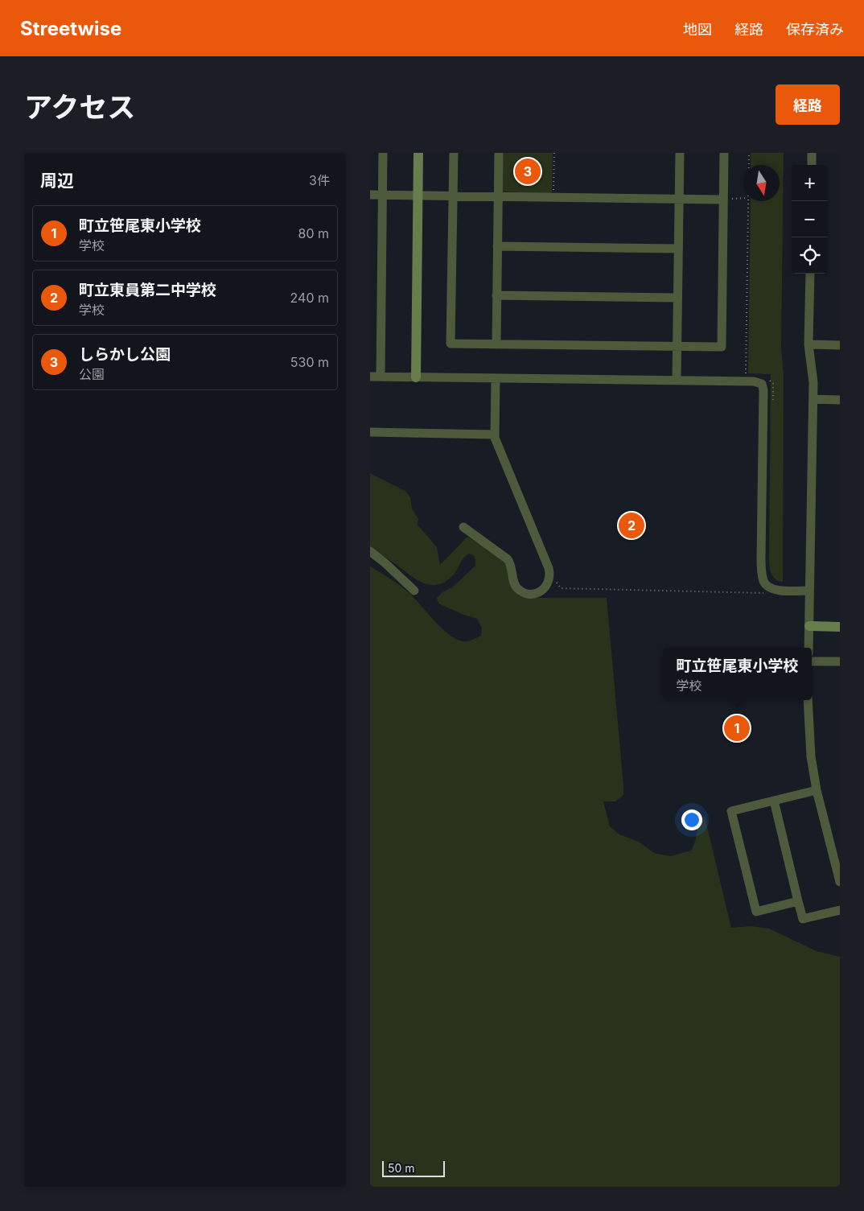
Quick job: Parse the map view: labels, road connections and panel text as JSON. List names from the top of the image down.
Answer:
{
  "scale_bar": "50 m",
  "north": "bottom",
  "page": {
    "header": "Streetwise",
    "nav": ["地図", "経路", "保存済み"],
    "title": "アクセス",
    "buttons": "経路",
    "heading": ["周辺", "3件"],
    "pins": ["3", "2", "1"],
    "map_buttons": ["+", "−"],
    "list": [
      {
        "mark": "1",
        "name": "町立笹尾東小学校",
        "note": "学校",
        "value": "80 m"
      },
      {
        "mark": "2",
        "name": "町立東員第二中学校",
        "note": "学校",
        "value": "240 m"
      },
      {
        "mark": "3",
        "name": "しらかし公園",
        "note": "公園",
        "value": "530 m"
      }
    ],
    "popup": ["町立笹尾東小学校", "学校"],
    "scale": "50 m"
  }
}
